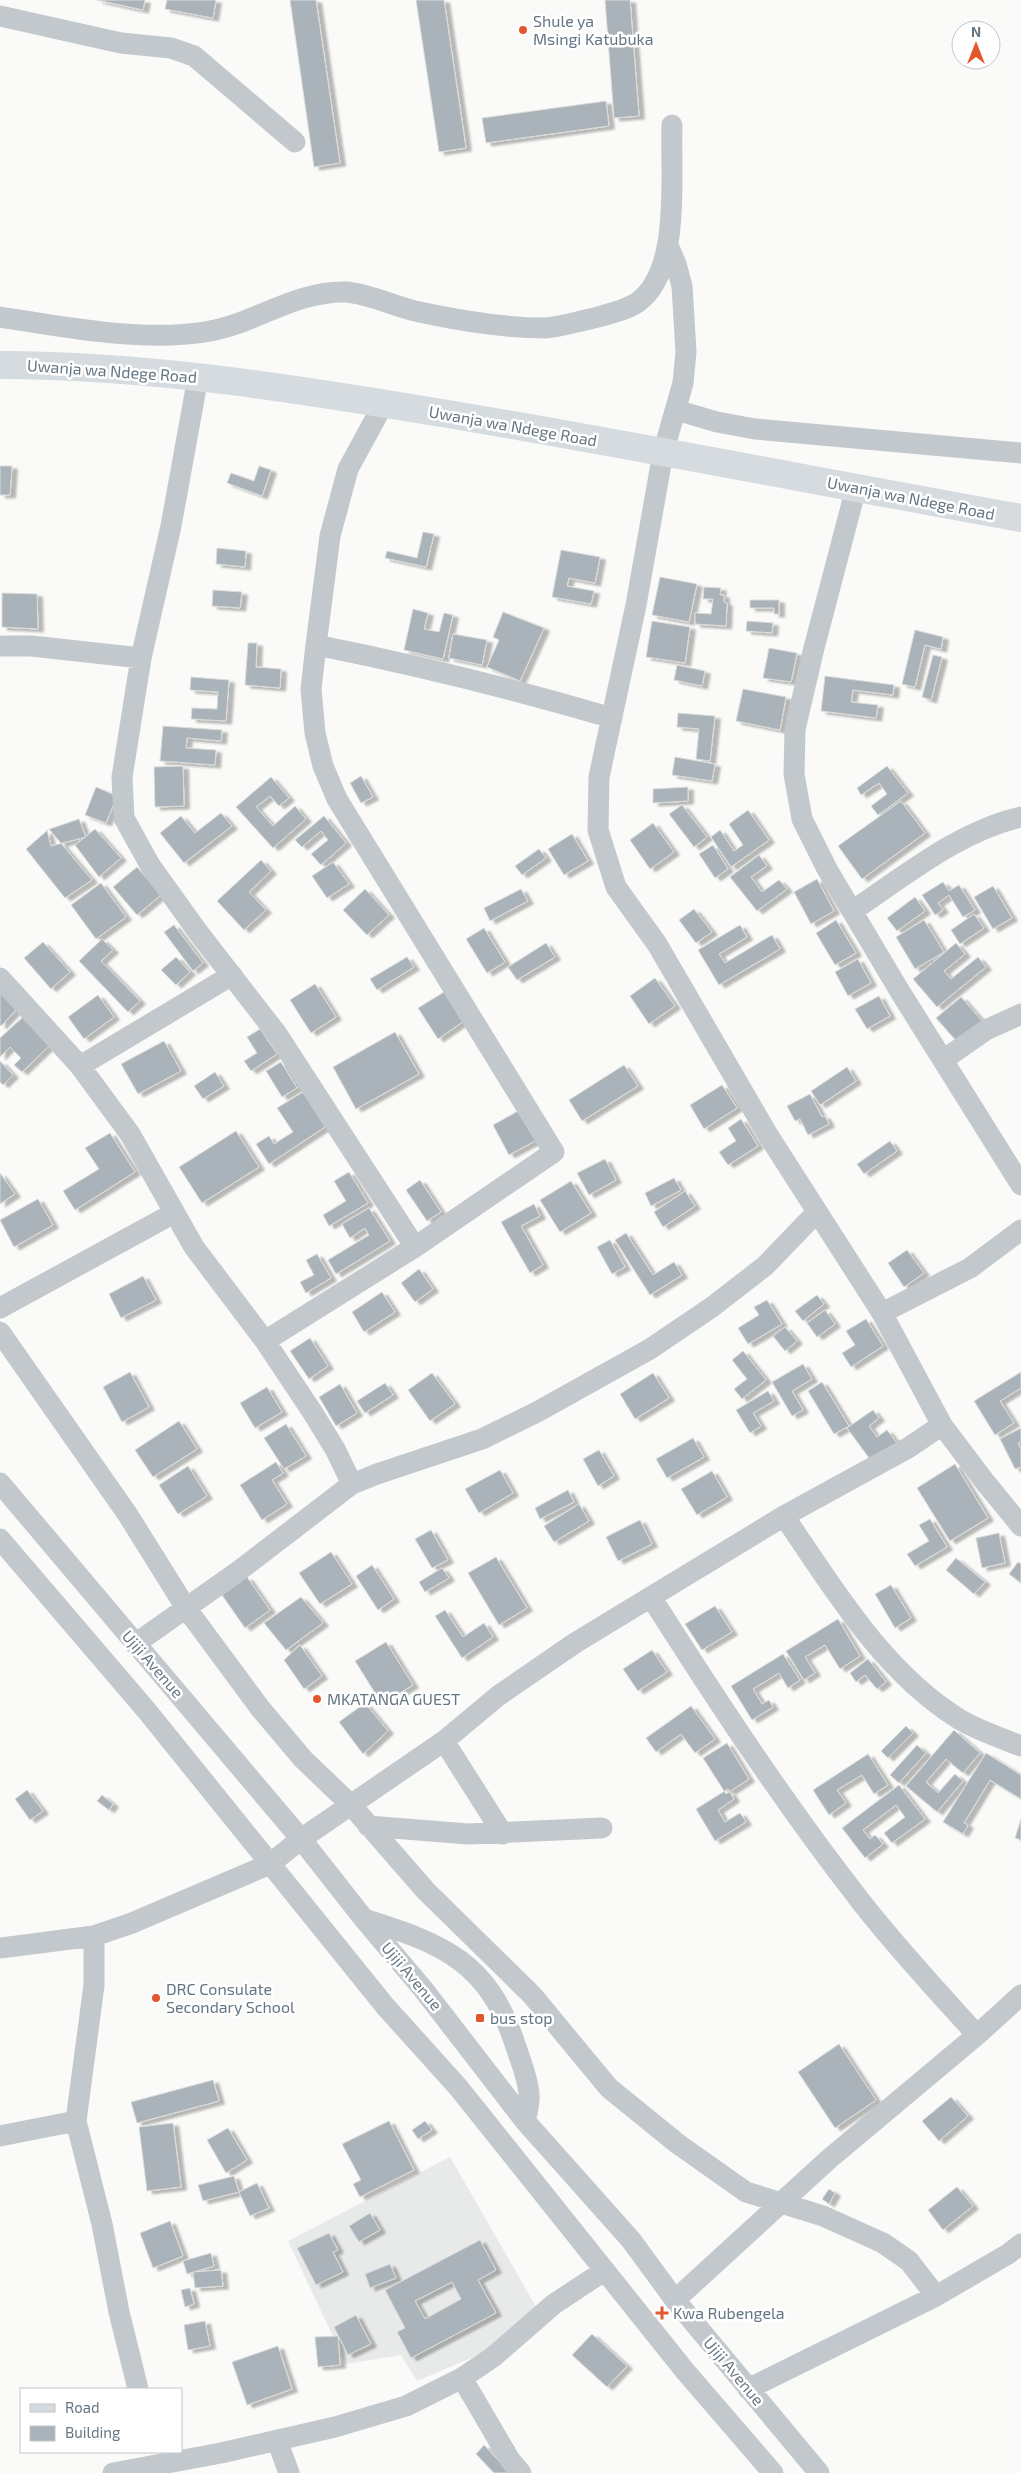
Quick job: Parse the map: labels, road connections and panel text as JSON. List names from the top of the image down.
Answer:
{
  "streets": {
    "main road": ["Uwanja wa Ndege Road"],
    "street": ["Ujiji Avenue"]
  },
  "places": {
    "other": ["Shule ya Msingi Katubuka", "MKATANGA GUEST", "DRC Consulate Secondary School"],
    "transit": ["bus stop"],
    "health": ["Kwa Rubengela"]
  },
  "legend": ["Road", "Building"],
  "north": "top"
}
